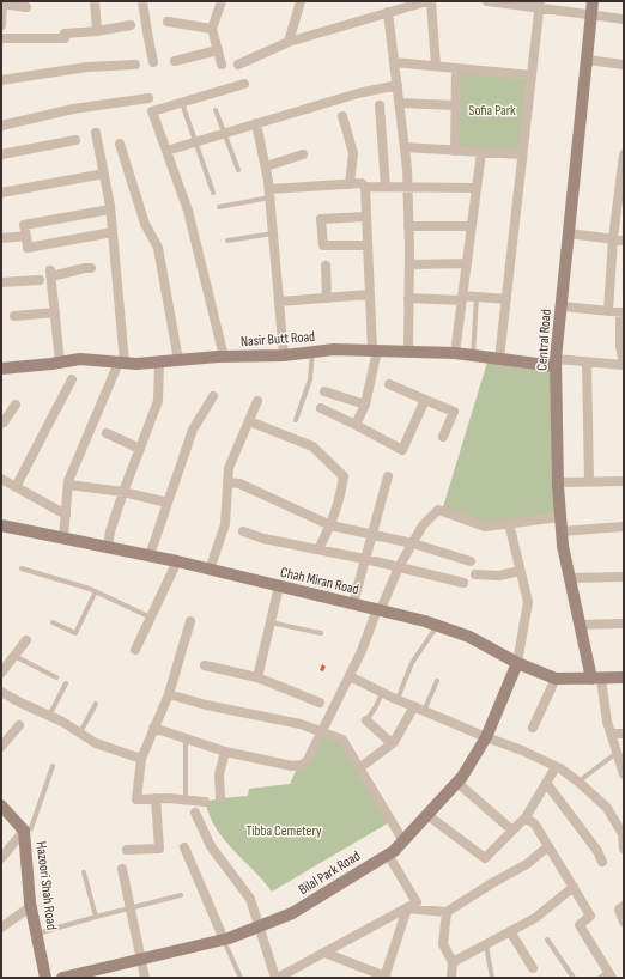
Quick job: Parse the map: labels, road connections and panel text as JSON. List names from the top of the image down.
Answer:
{
  "streets": {
    "street": [
      "Nasir Butt Road",
      "Central Road",
      "Chah Miran Road",
      "Bilal Park Road",
      "Hazoori Shah Road"
    ]
  },
  "crossings": [
    ["Nasir Butt Road", "Central Road"],
    ["Central Road", "Chah Miran Road"],
    ["Chah Miran Road", "Bilal Park Road"]
  ],
  "parks": ["Sofia Park", "Tibba Cemetery"]
}
